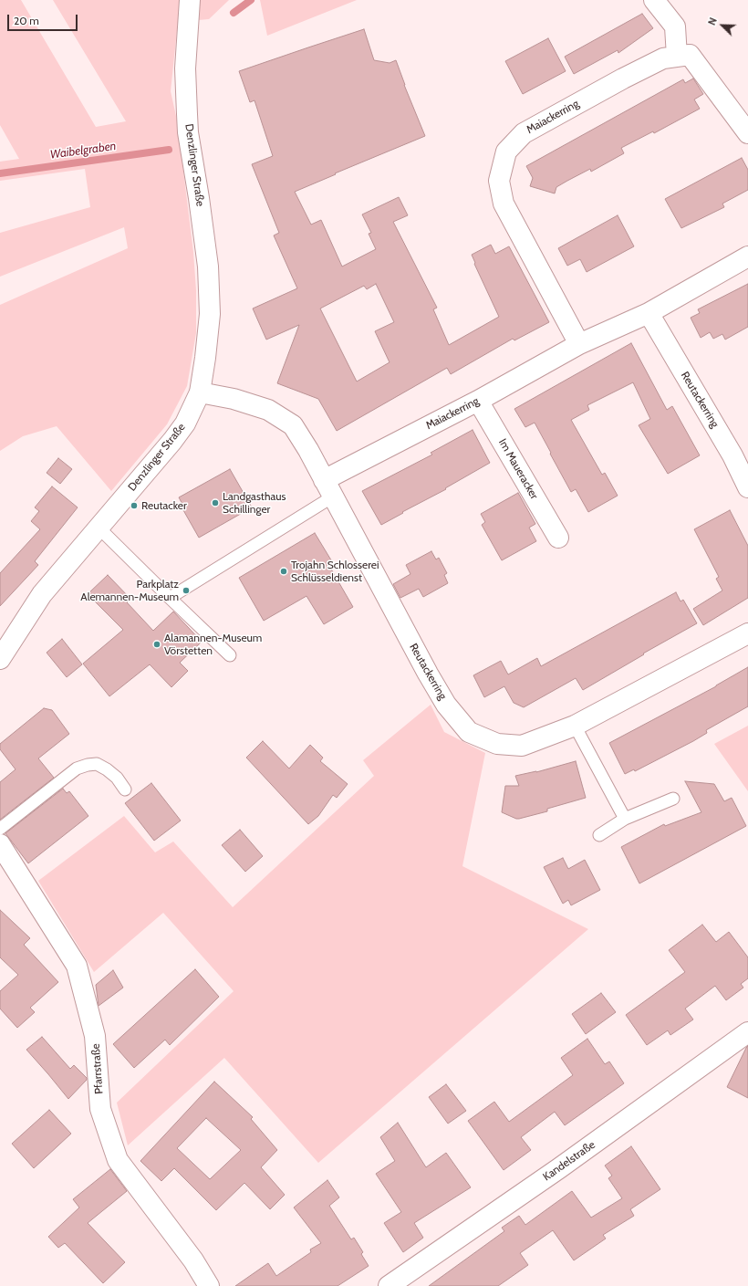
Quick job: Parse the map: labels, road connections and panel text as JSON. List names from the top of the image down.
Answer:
{
  "streets": {
    "street": [
      "Maiackerring",
      "Denzlinger Straße",
      "Reutackerring",
      "Im Maueracker",
      "Pfarrstraße",
      "Kandelstraße"
    ]
  },
  "crossings": [
    ["Maiackerring", "Reutackerring"],
    ["Maiackerring", "Im Maueracker"],
    ["Denzlinger Straße", "Reutackerring"]
  ],
  "water": ["Waibelgraben"],
  "places": [
    "Landgasthaus Schillinger",
    "Reutacker",
    "Trojahn Schlosserei Schlüsseldienst",
    "Parkplatz Alemannen-Museum",
    "Alamannen-Museum Vörstetten"
  ],
  "scale_bar": "20 m",
  "north": "top left"
}
